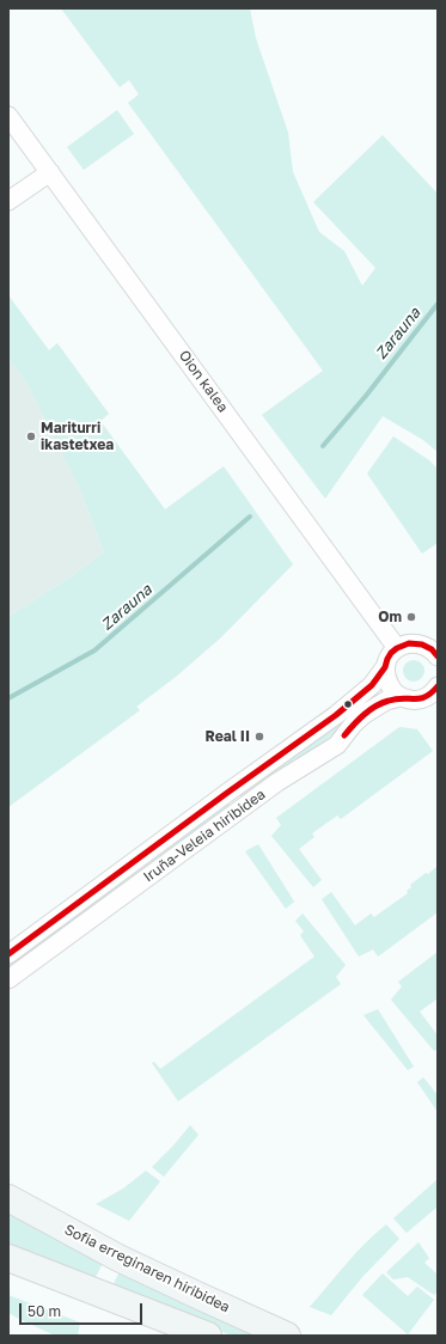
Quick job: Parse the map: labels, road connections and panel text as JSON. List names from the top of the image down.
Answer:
{
  "streets": {
    "main road": ["Sofia erreginaren hiribidea"],
    "street": ["Oion kalea", "Iruña-Veleia hiribidea"]
  },
  "crossings": [
    ["Oion kalea", "Iruña-Veleia hiribidea"]
  ],
  "water": ["Zarauna"],
  "places": ["Mariturri ikastetxea", "Om", "Real II"],
  "scale_bar": "50 m"
}
